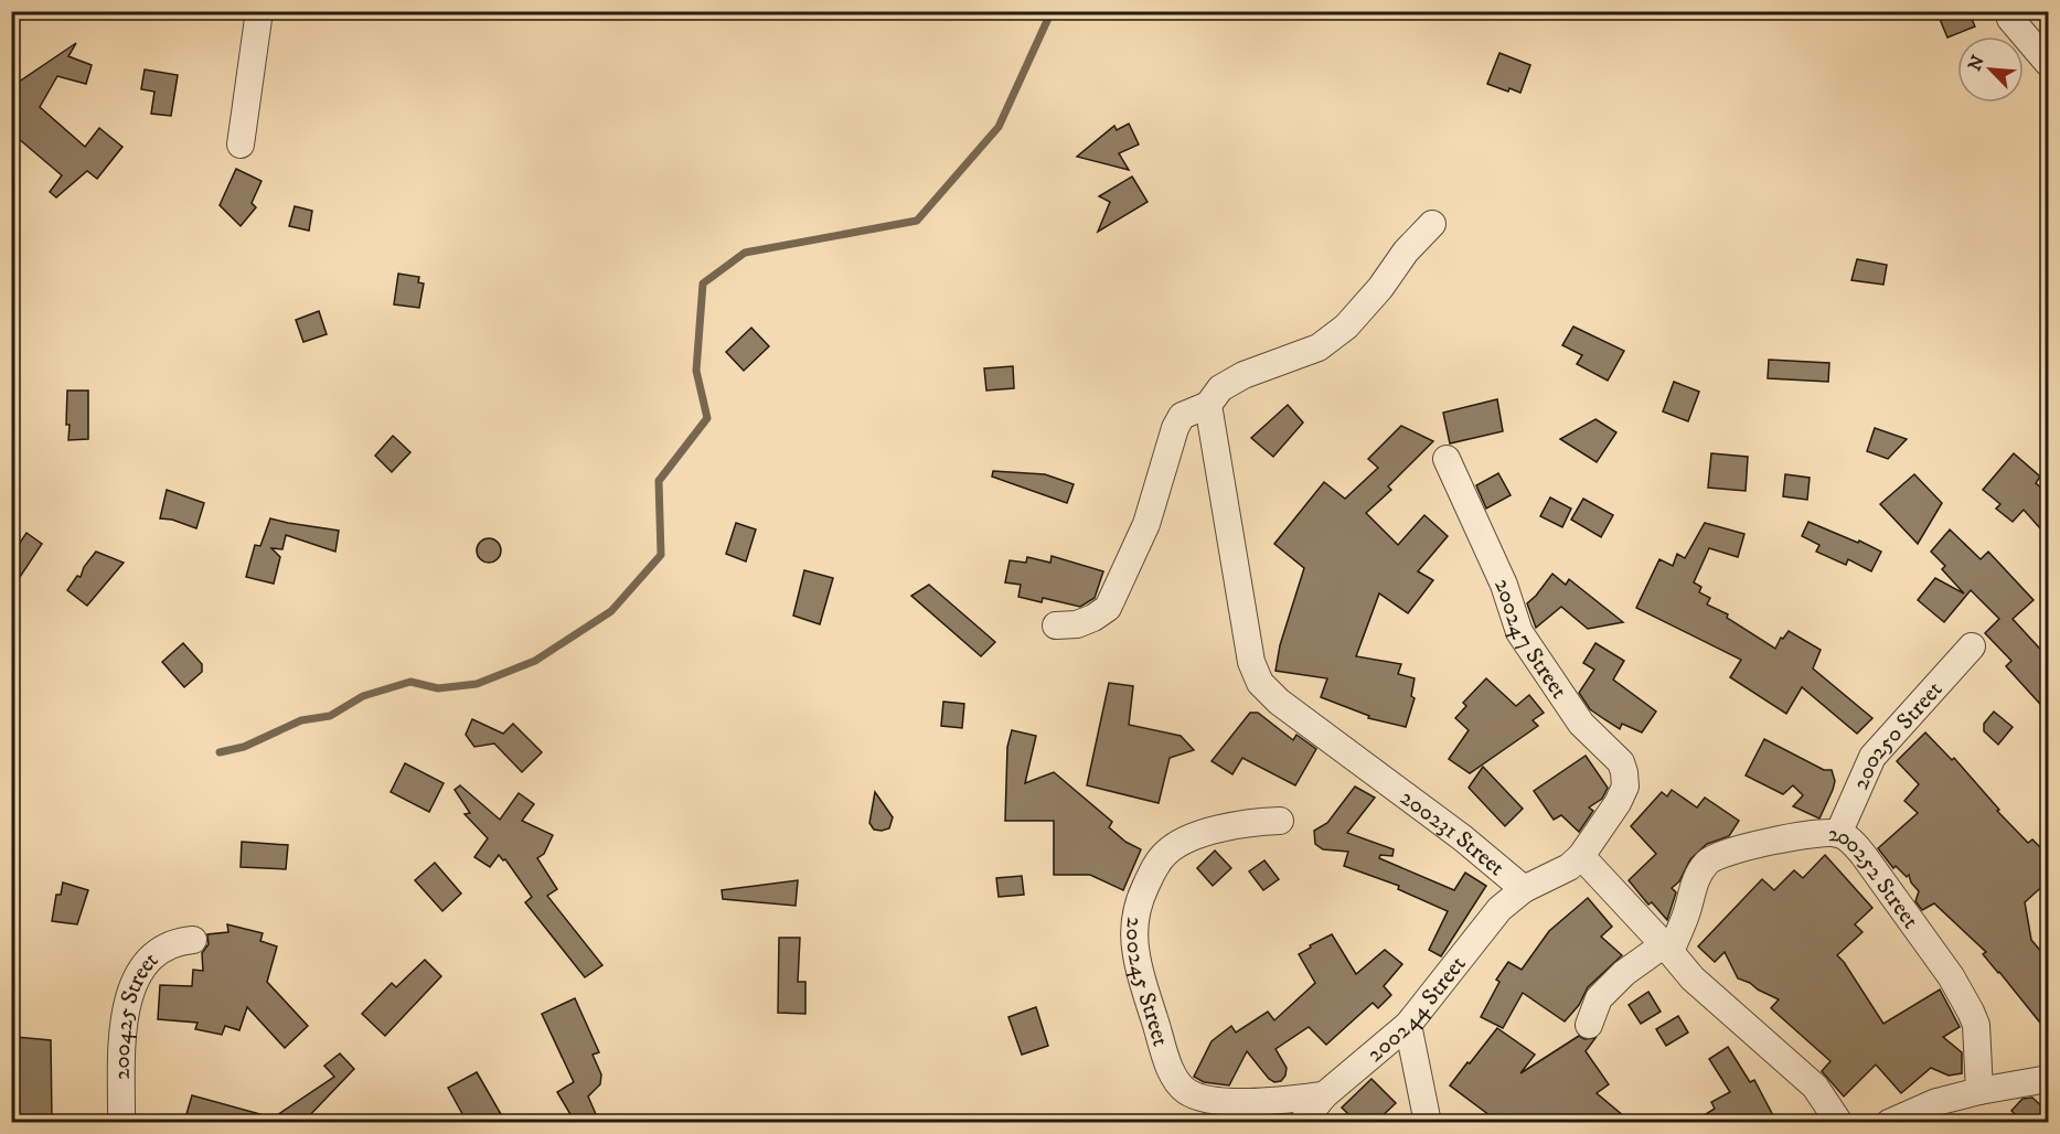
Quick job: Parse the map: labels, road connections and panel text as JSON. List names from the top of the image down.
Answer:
{
  "streets": {
    "street": [
      "200247 Street",
      "200250 Street",
      "200231 Street",
      "200252 Street",
      "200245 Street",
      "200244 Street",
      "200425 Street"
    ]
  },
  "crossings": [
    ["200247 Street", "200231 Street"],
    ["200250 Street", "200252 Street"],
    ["200231 Street", "200244 Street"],
    ["200245 Street", "200244 Street"]
  ],
  "north": "top left"
}
